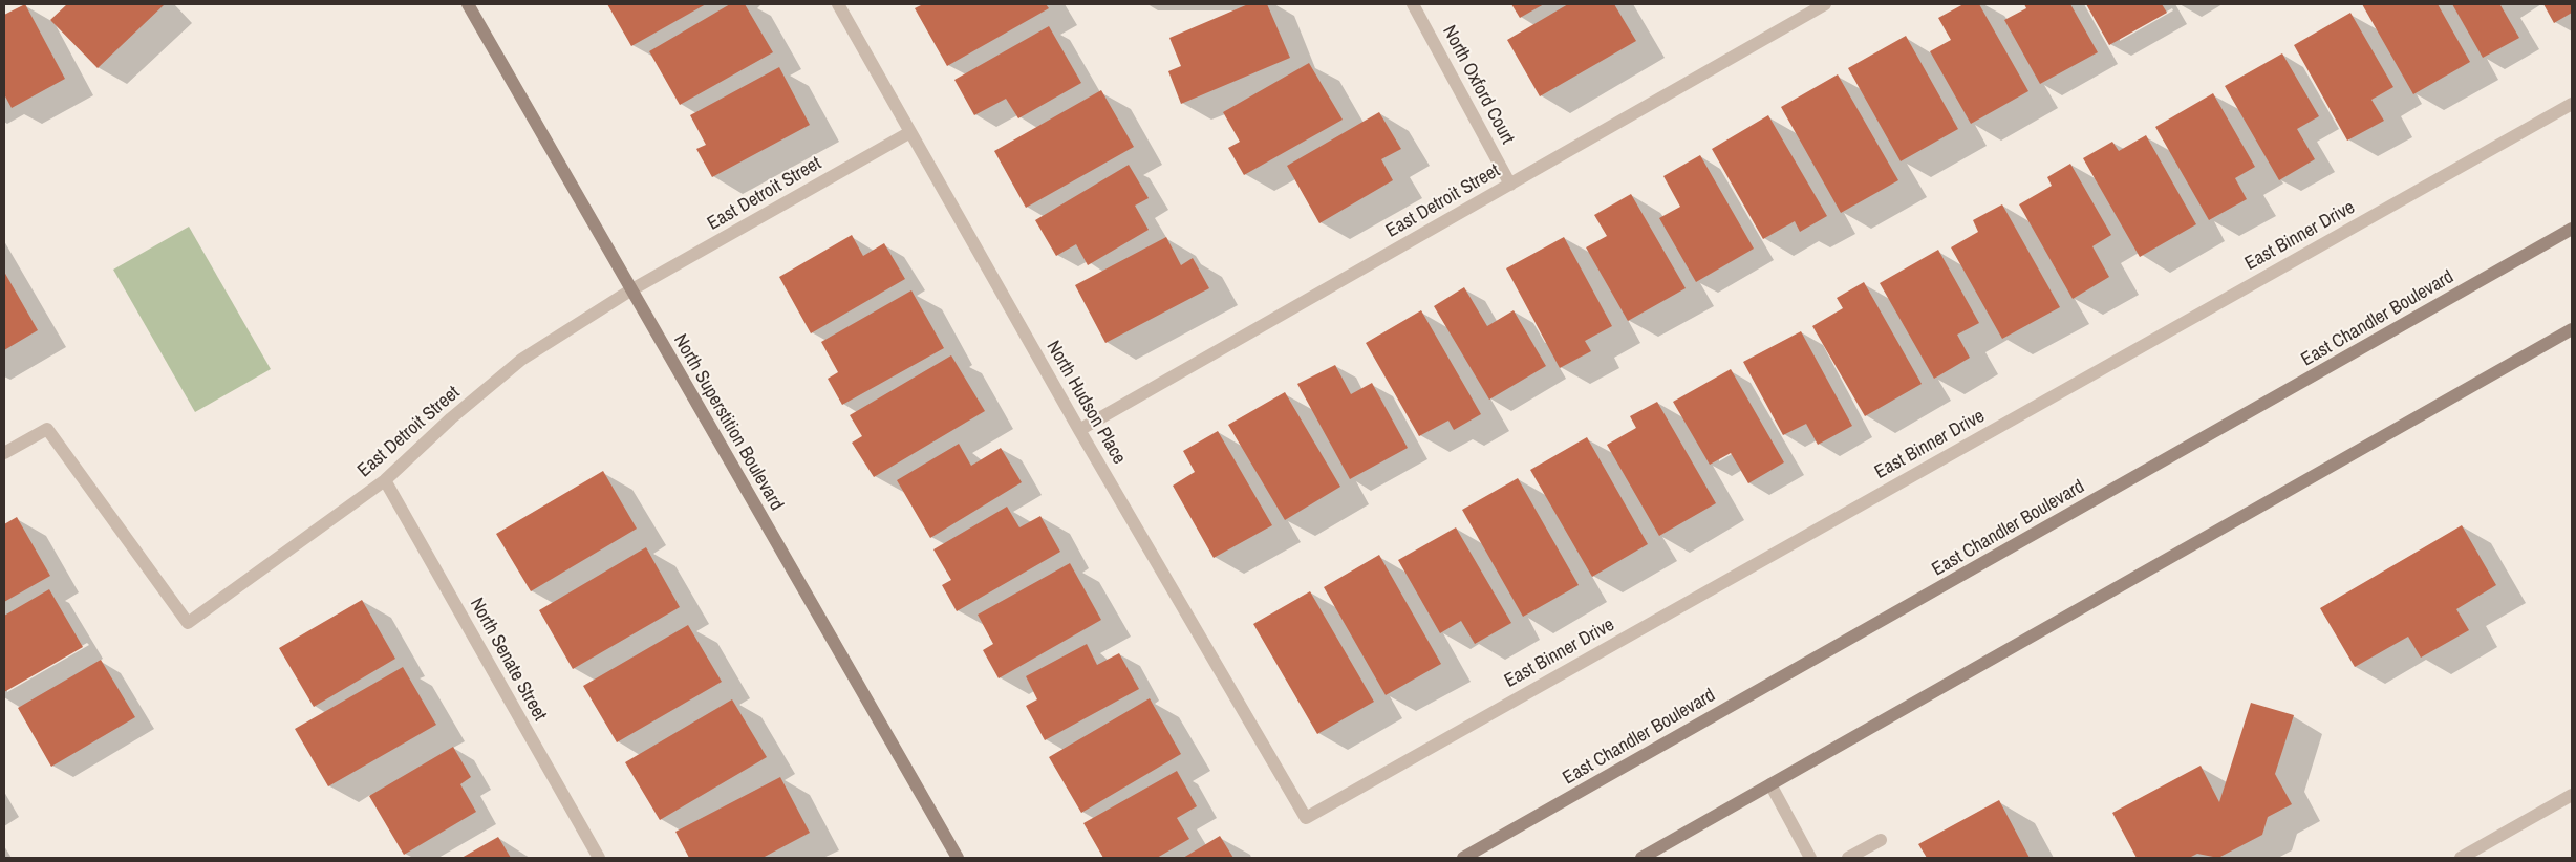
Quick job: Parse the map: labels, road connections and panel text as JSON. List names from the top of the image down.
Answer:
{
  "streets": {
    "main road": ["East Chandler Boulevard", "North Superstition Boulevard"],
    "street": [
      "North Oxford Court",
      "East Detroit Street",
      "East Binner Drive",
      "North Hudson Place",
      "North Senate Street"
    ]
  },
  "crossings": [
    ["North Oxford Court", "East Detroit Street"],
    ["East Detroit Street", "North Hudson Place"],
    ["East Detroit Street", "North Superstition Boulevard"],
    ["East Detroit Street", "North Senate Street"],
    ["East Binner Drive", "North Hudson Place"]
  ]
}
